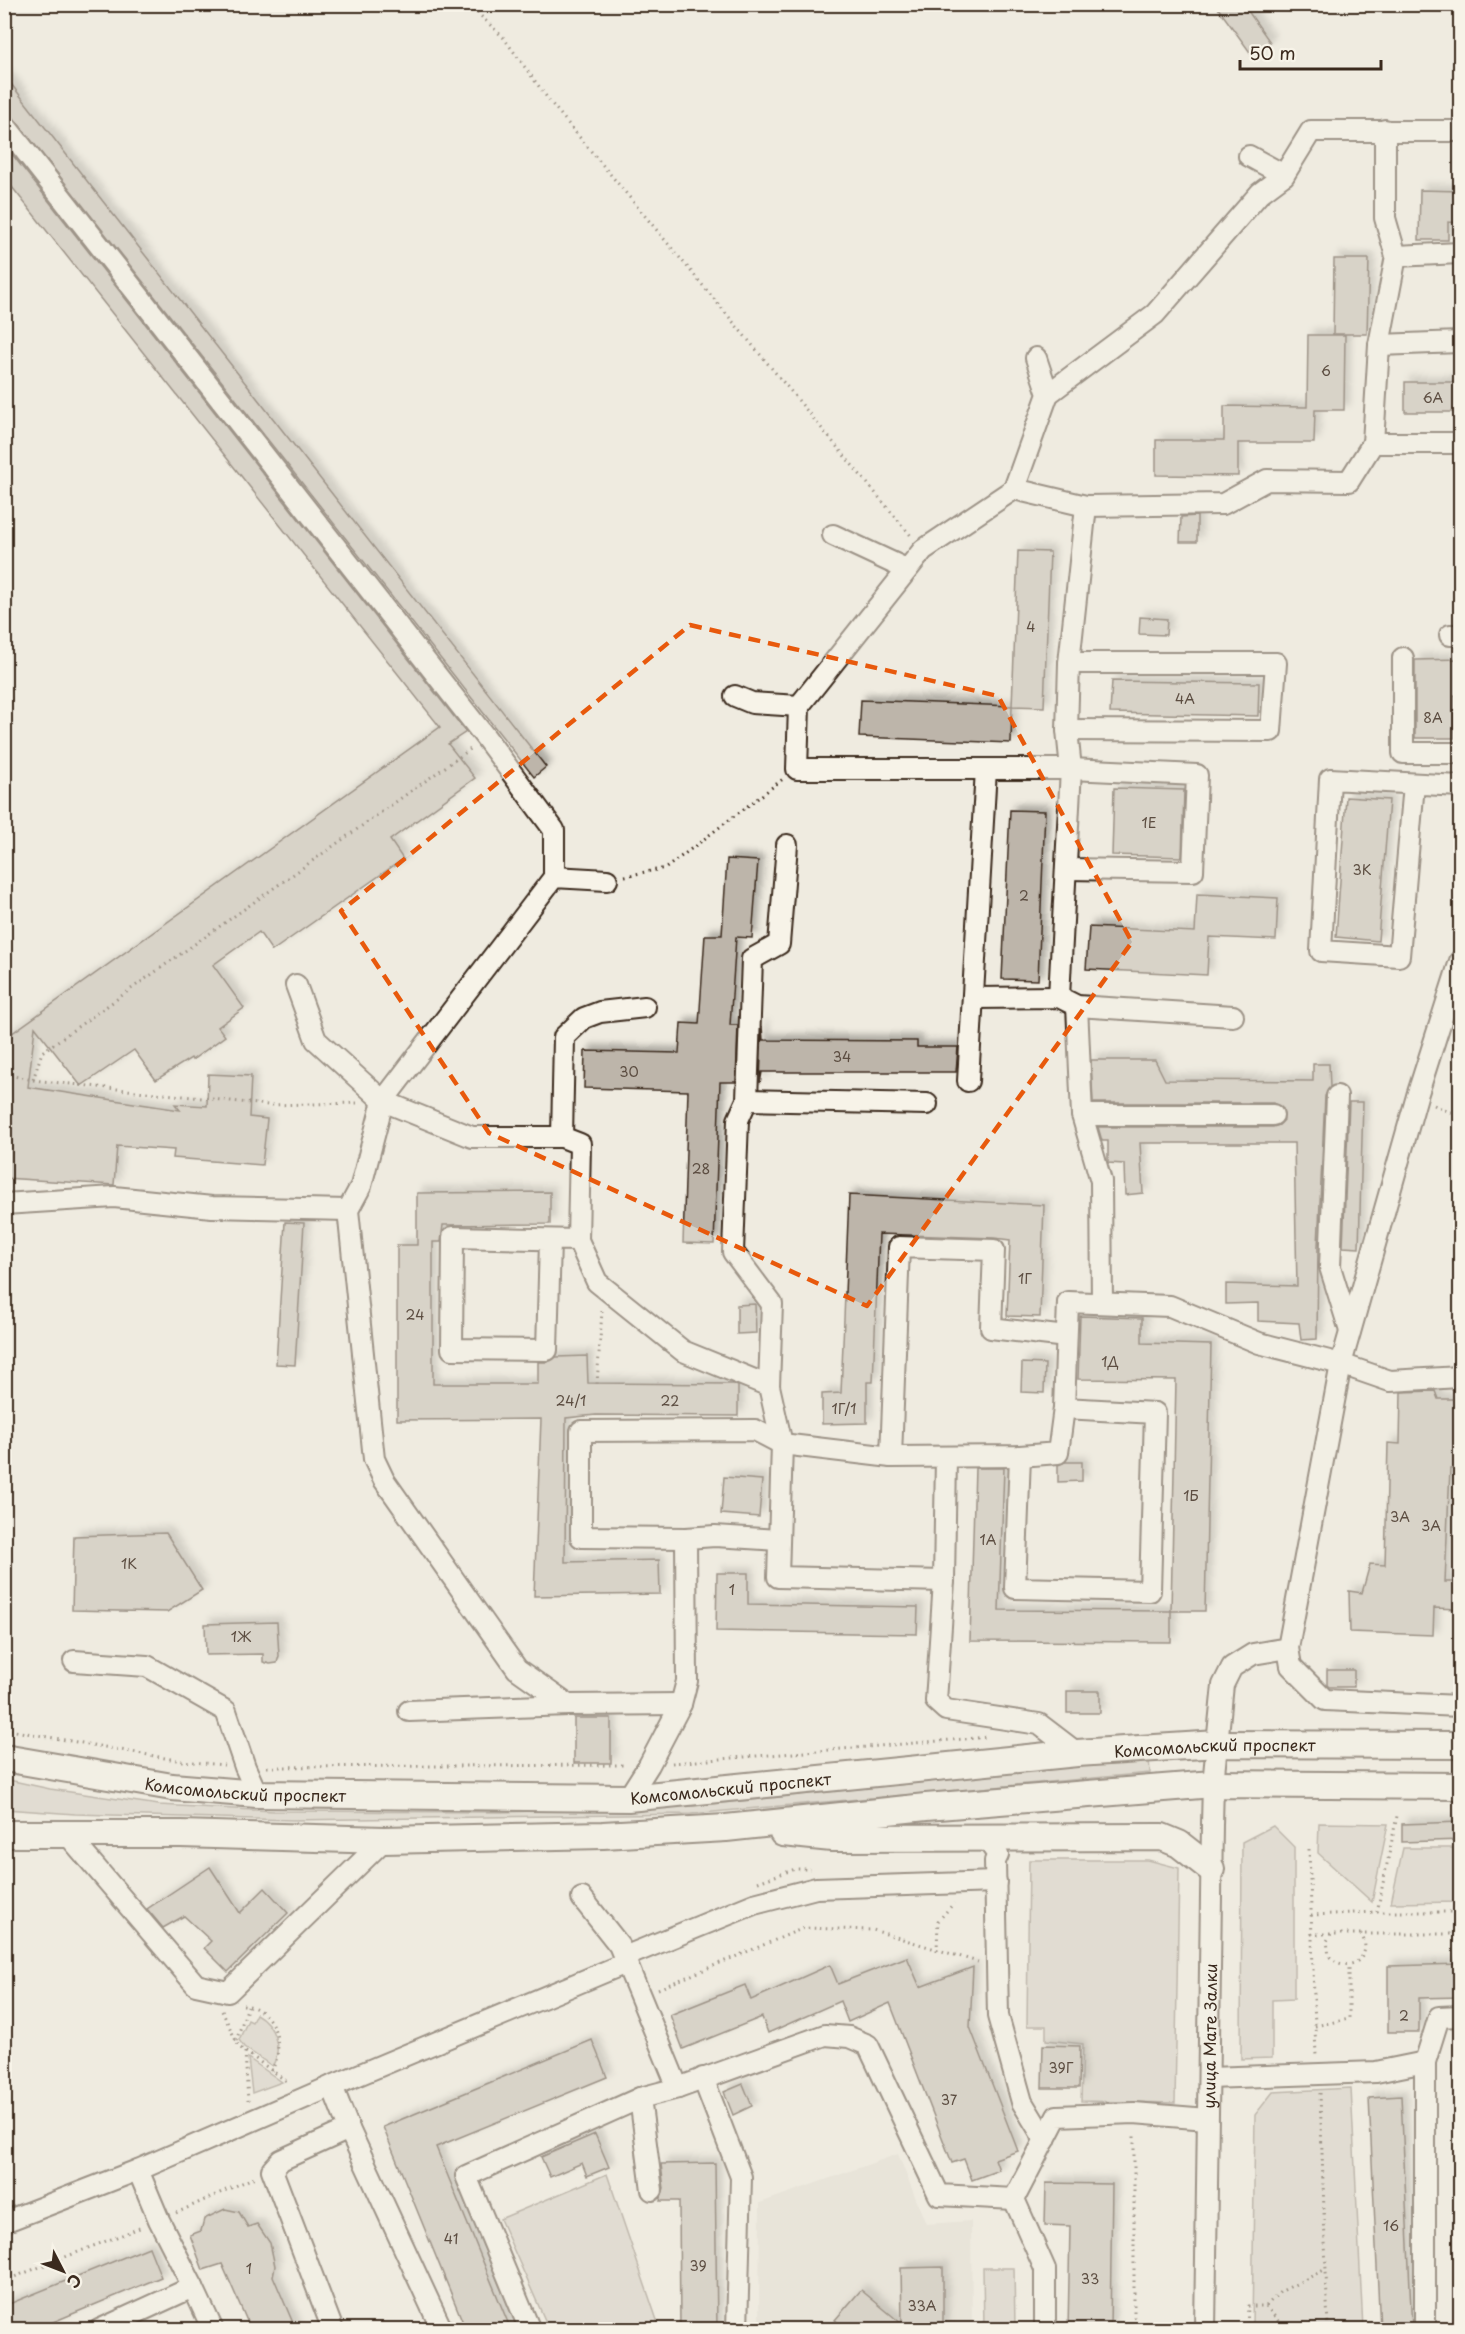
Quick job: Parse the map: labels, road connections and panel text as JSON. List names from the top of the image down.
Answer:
{
  "streets": {
    "main road": ["Комсомольский проспект"],
    "street": ["улица Мате Залки"]
  },
  "crossings": [
    ["Комсомольский проспект", "улица Мате Залки"]
  ],
  "house_numbers": [
    "6",
    "6А",
    "4",
    "4А",
    "8А",
    "1Е",
    "3К",
    "2",
    "34",
    "30",
    "28",
    "1Г",
    "24",
    "1Д",
    "24/1",
    "22",
    "1Г/1",
    "1Б",
    "3А",
    "3А",
    "1А",
    "1К",
    "1",
    "1Ж",
    "2",
    "39Г",
    "37",
    "16",
    "41",
    "39",
    "1",
    "33",
    "33А"
  ],
  "scale_bar": "50 m",
  "north": "bottom right"
}
